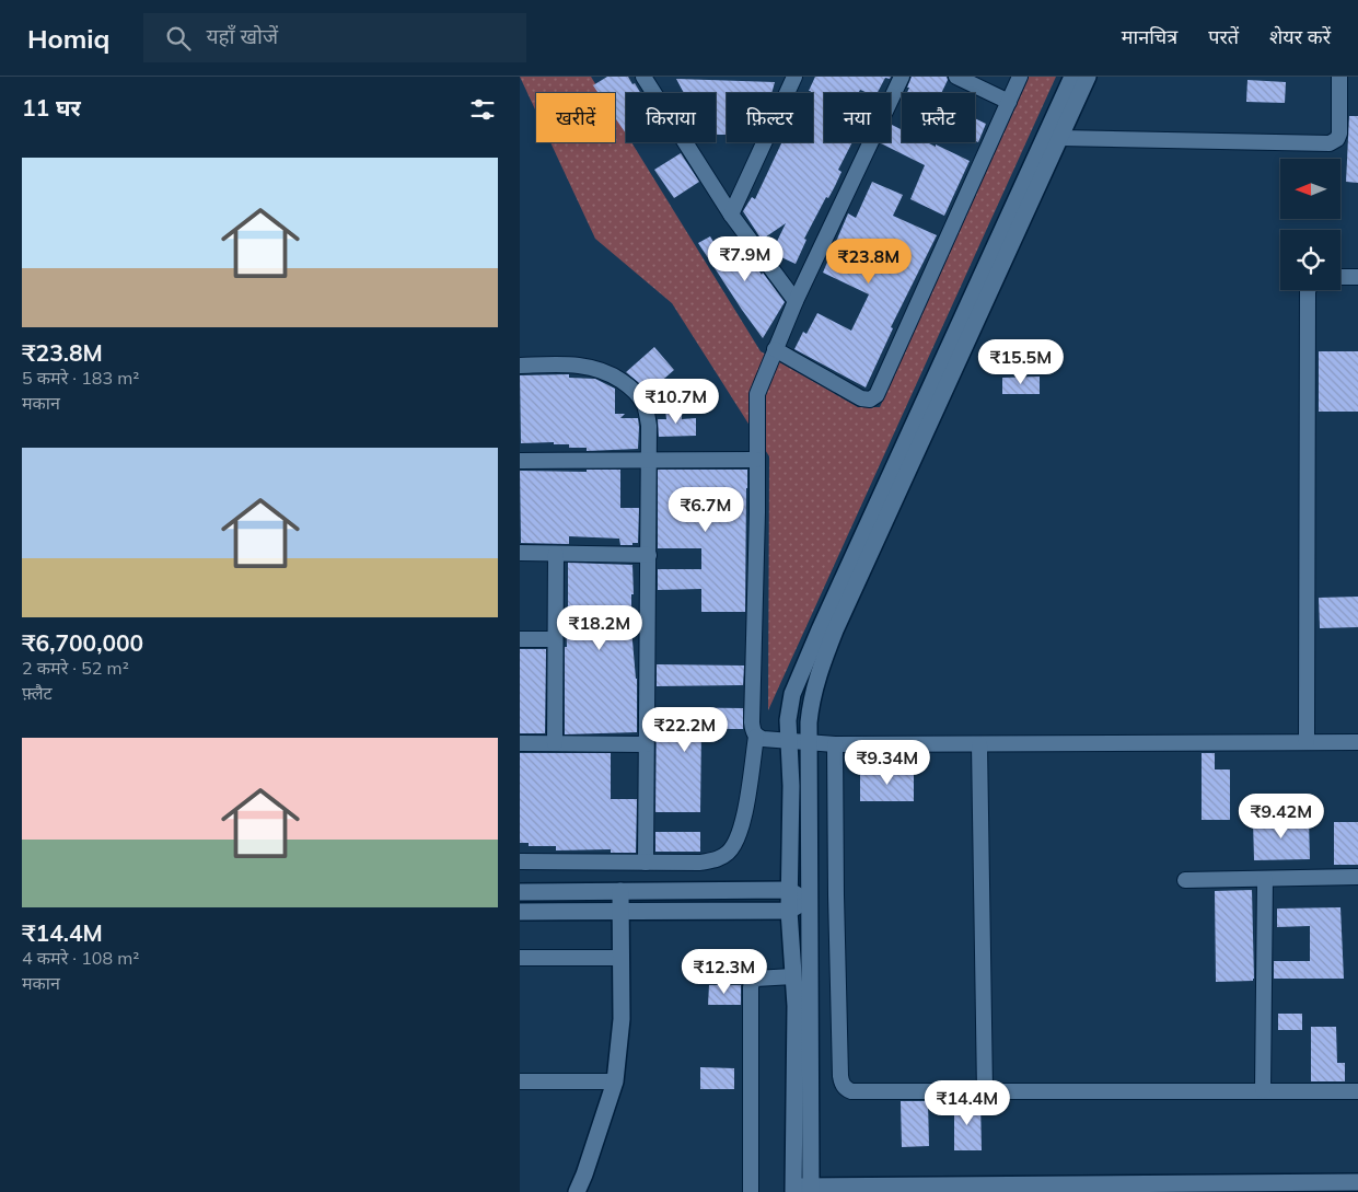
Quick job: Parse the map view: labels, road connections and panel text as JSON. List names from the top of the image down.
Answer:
{
  "north": "left",
  "page": {
    "header": "Homiq",
    "search": "यहाँ खोजें",
    "nav": ["मानचित्र", "परतें", "शेयर करें"],
    "heading": "11 घर",
    "chip": [
      "खरीदें",
      "किराया",
      "फ़िल्टर",
      "नया",
      "फ़्लैट"
    ],
    "list": [
      {
        "name": "₹23.8M",
        "note": "5 कमरे · 183 m² · मकान"
      },
      {
        "name": "₹6,700,000",
        "note": "2 कमरे · 52 m² · फ़्लैट"
      },
      {
        "name": "₹14.4M",
        "note": "4 कमरे · 108 m² · मकान"
      }
    ],
    "price": [
      "₹7.9M",
      "₹23.8M",
      "₹15.5M",
      "₹10.7M",
      "₹6.7M",
      "₹18.2M",
      "₹22.2M",
      "₹9.34M",
      "₹9.42M",
      "₹12.3M",
      "₹14.4M"
    ]
  }
}
